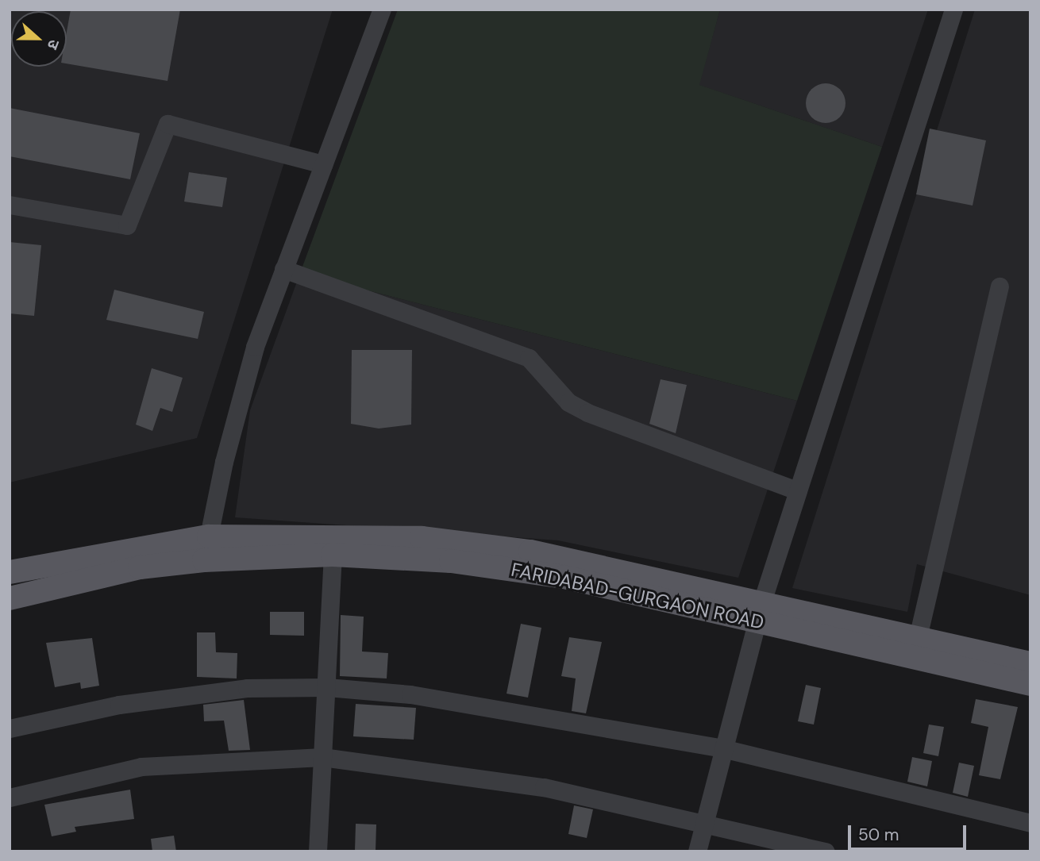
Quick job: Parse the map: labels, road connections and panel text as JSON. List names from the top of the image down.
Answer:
{
  "streets": {
    "main road": ["FARIDABAD-GURGAON ROAD"]
  },
  "scale_bar": "50 m",
  "north": "right"
}
